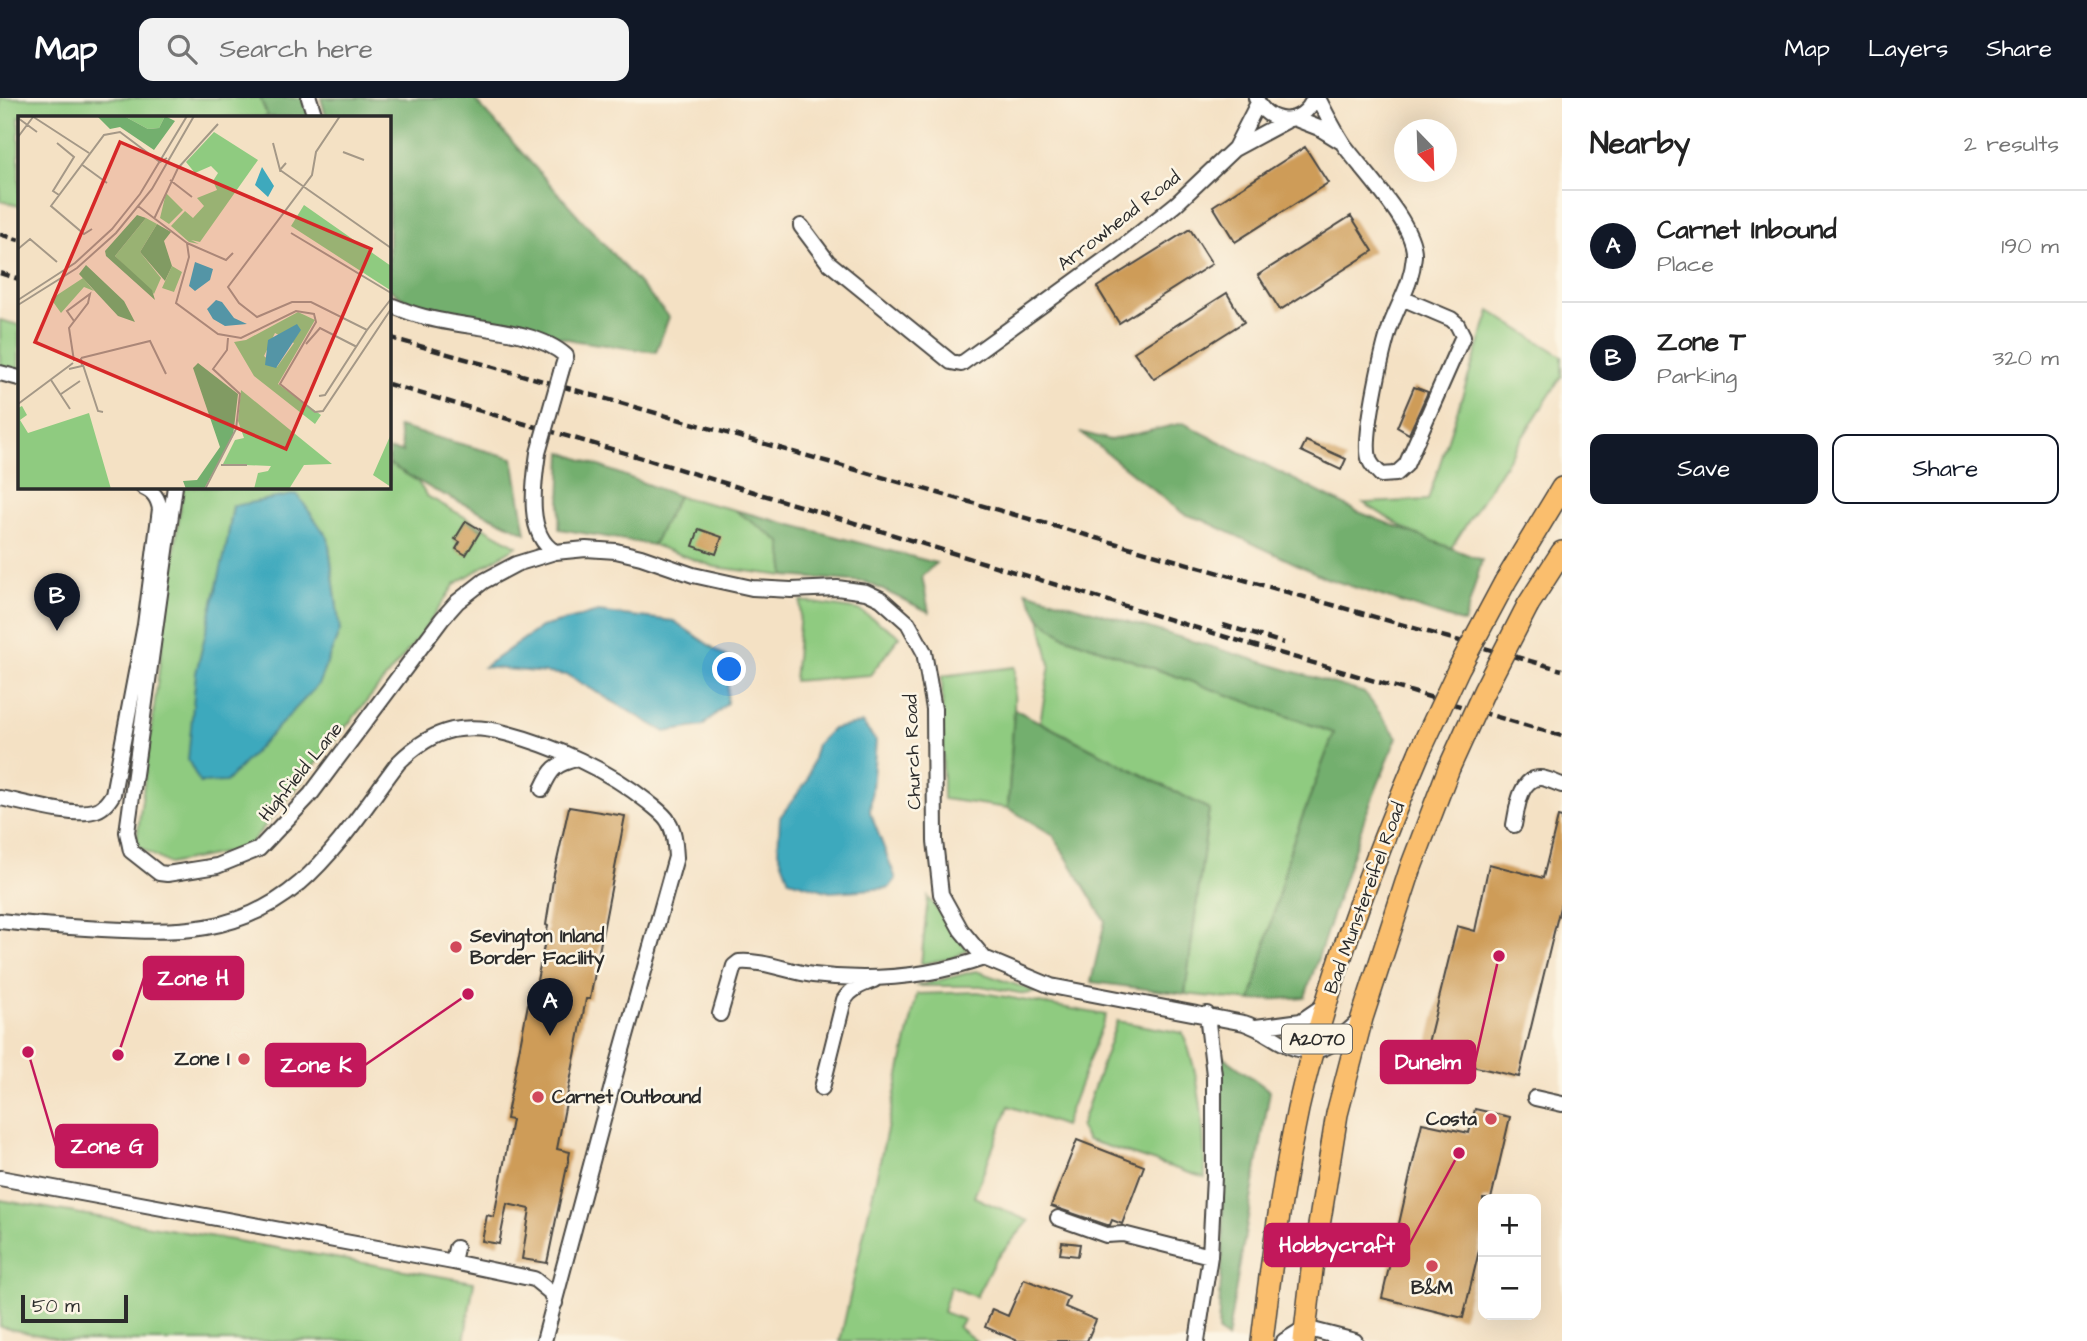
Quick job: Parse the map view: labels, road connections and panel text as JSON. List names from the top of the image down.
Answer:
{
  "streets": {
    "highway": ["Bad Munstereifel Road", "A2070"],
    "street": ["Arrowhead Road", "Church Road", "Highfield Lane"]
  },
  "crossings": [
    ["Church Road", "Highfield Lane"],
    ["Church Road", "Bad Munstereifel Road"]
  ],
  "places": [
    "Sevington Inland Border Facility",
    "Dunelm",
    "Zone K",
    "Zone G",
    "Zone H",
    "Zone I",
    "Carnet Outbound",
    "Costa",
    "Hobbycraft",
    "B&M"
  ],
  "scale_bar": "50 m",
  "north": "bottom right",
  "page": {
    "header": "Map",
    "search": "Search here",
    "nav": ["Map", "Layers", "Share"],
    "heading": ["Nearby", "2 results"],
    "list": [
      {
        "mark": "A",
        "name": "Carnet Inbound",
        "note": "Place",
        "value": "190 m"
      },
      {
        "mark": "B",
        "name": "Zone T",
        "note": "Parking",
        "value": "320 m"
      }
    ],
    "buttons": ["Save", "Share"],
    "pins": ["B", "A"],
    "map_buttons": ["+", "−"],
    "scale": "50 m"
  }
}
